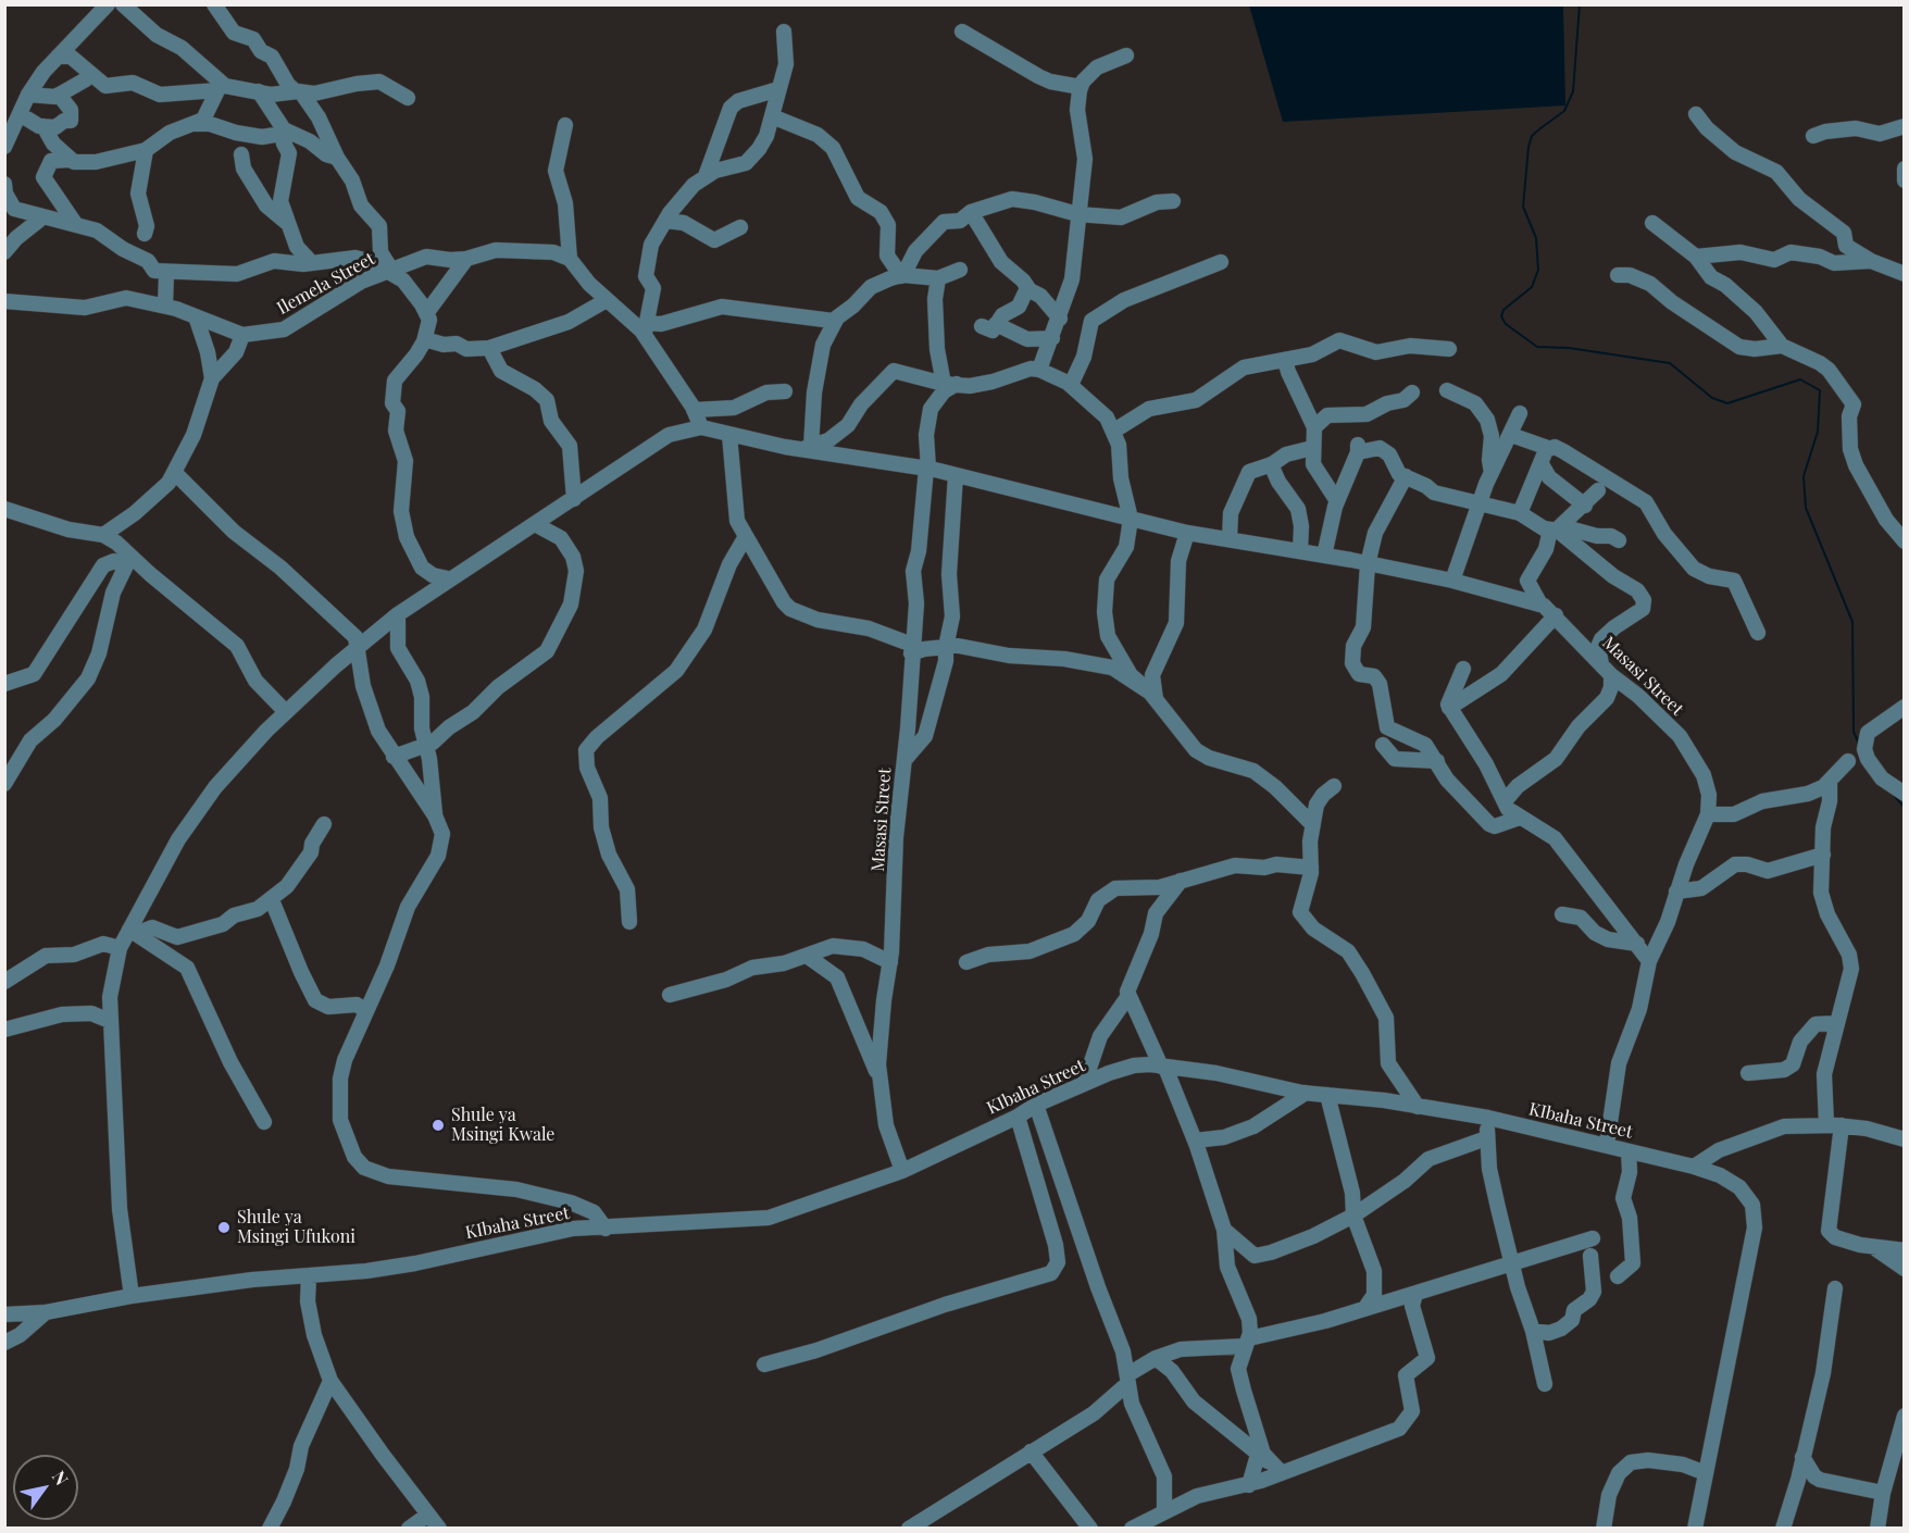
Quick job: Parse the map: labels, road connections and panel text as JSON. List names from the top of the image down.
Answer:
{
  "streets": {
    "street": ["Ilemela Street", "Masasi Street", "KIbaha Street"]
  },
  "crossings": [
    ["Masasi Street", "KIbaha Street"]
  ],
  "places": ["Shule ya Msingi Kwale", "Shule ya Msingi Ufukoni"],
  "north": "top right"
}
